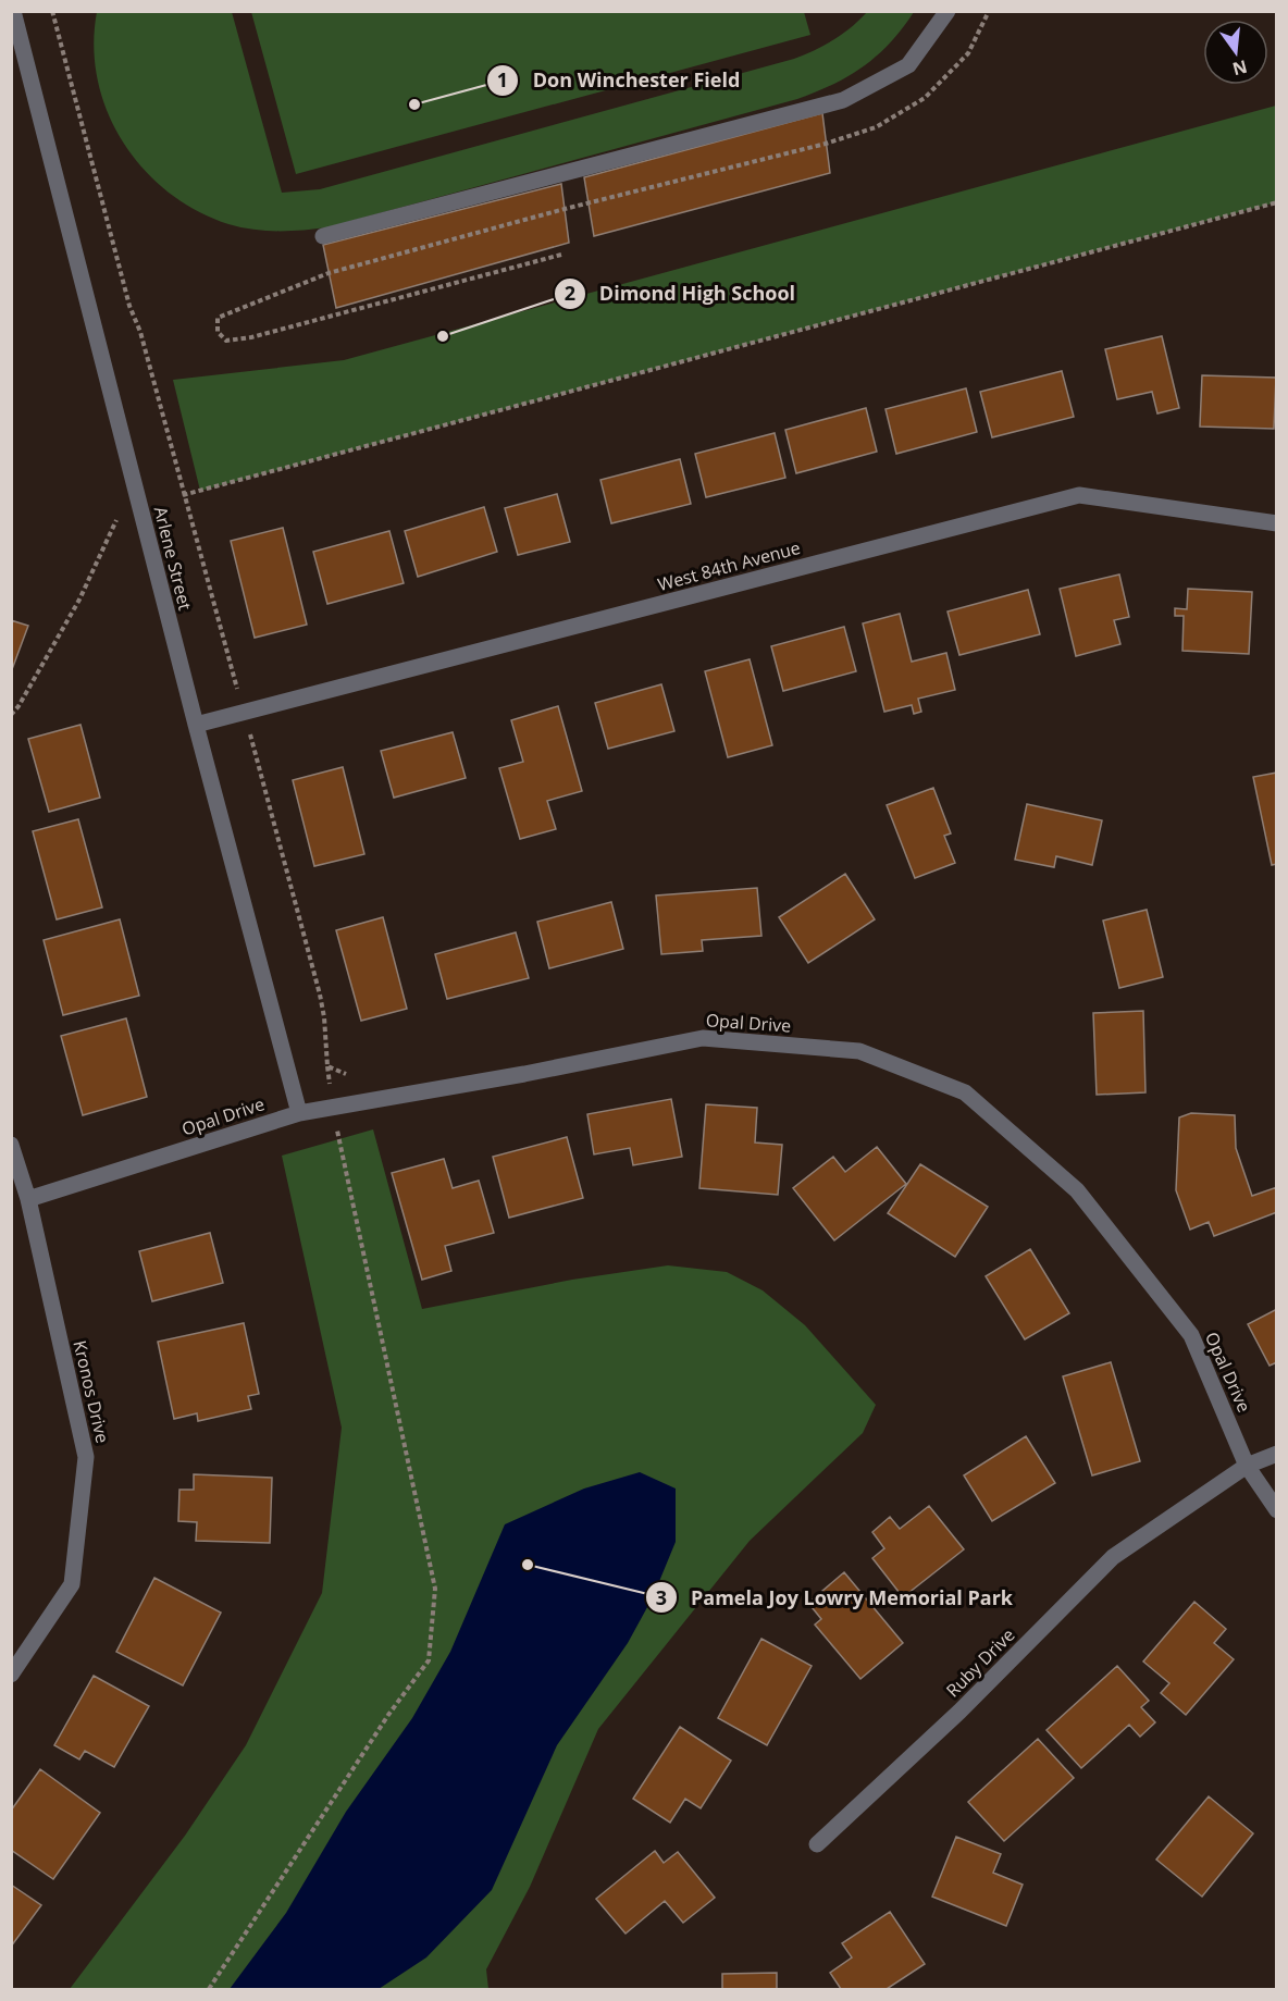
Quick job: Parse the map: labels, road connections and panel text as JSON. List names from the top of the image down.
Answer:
{
  "streets": {
    "street": [
      "Arlene Street",
      "West 84th Avenue",
      "Opal Drive",
      "Kronos Drive",
      "Ruby Drive"
    ]
  },
  "crossings": [
    ["Arlene Street", "West 84th Avenue"],
    ["Arlene Street", "Opal Drive"],
    ["Opal Drive", "Kronos Drive"],
    ["Opal Drive", "Ruby Drive"]
  ],
  "places": ["Don Winchester Field", "Dimond High School", "Pamela Joy Lowry Memorial Park"],
  "north": "bottom"
}
